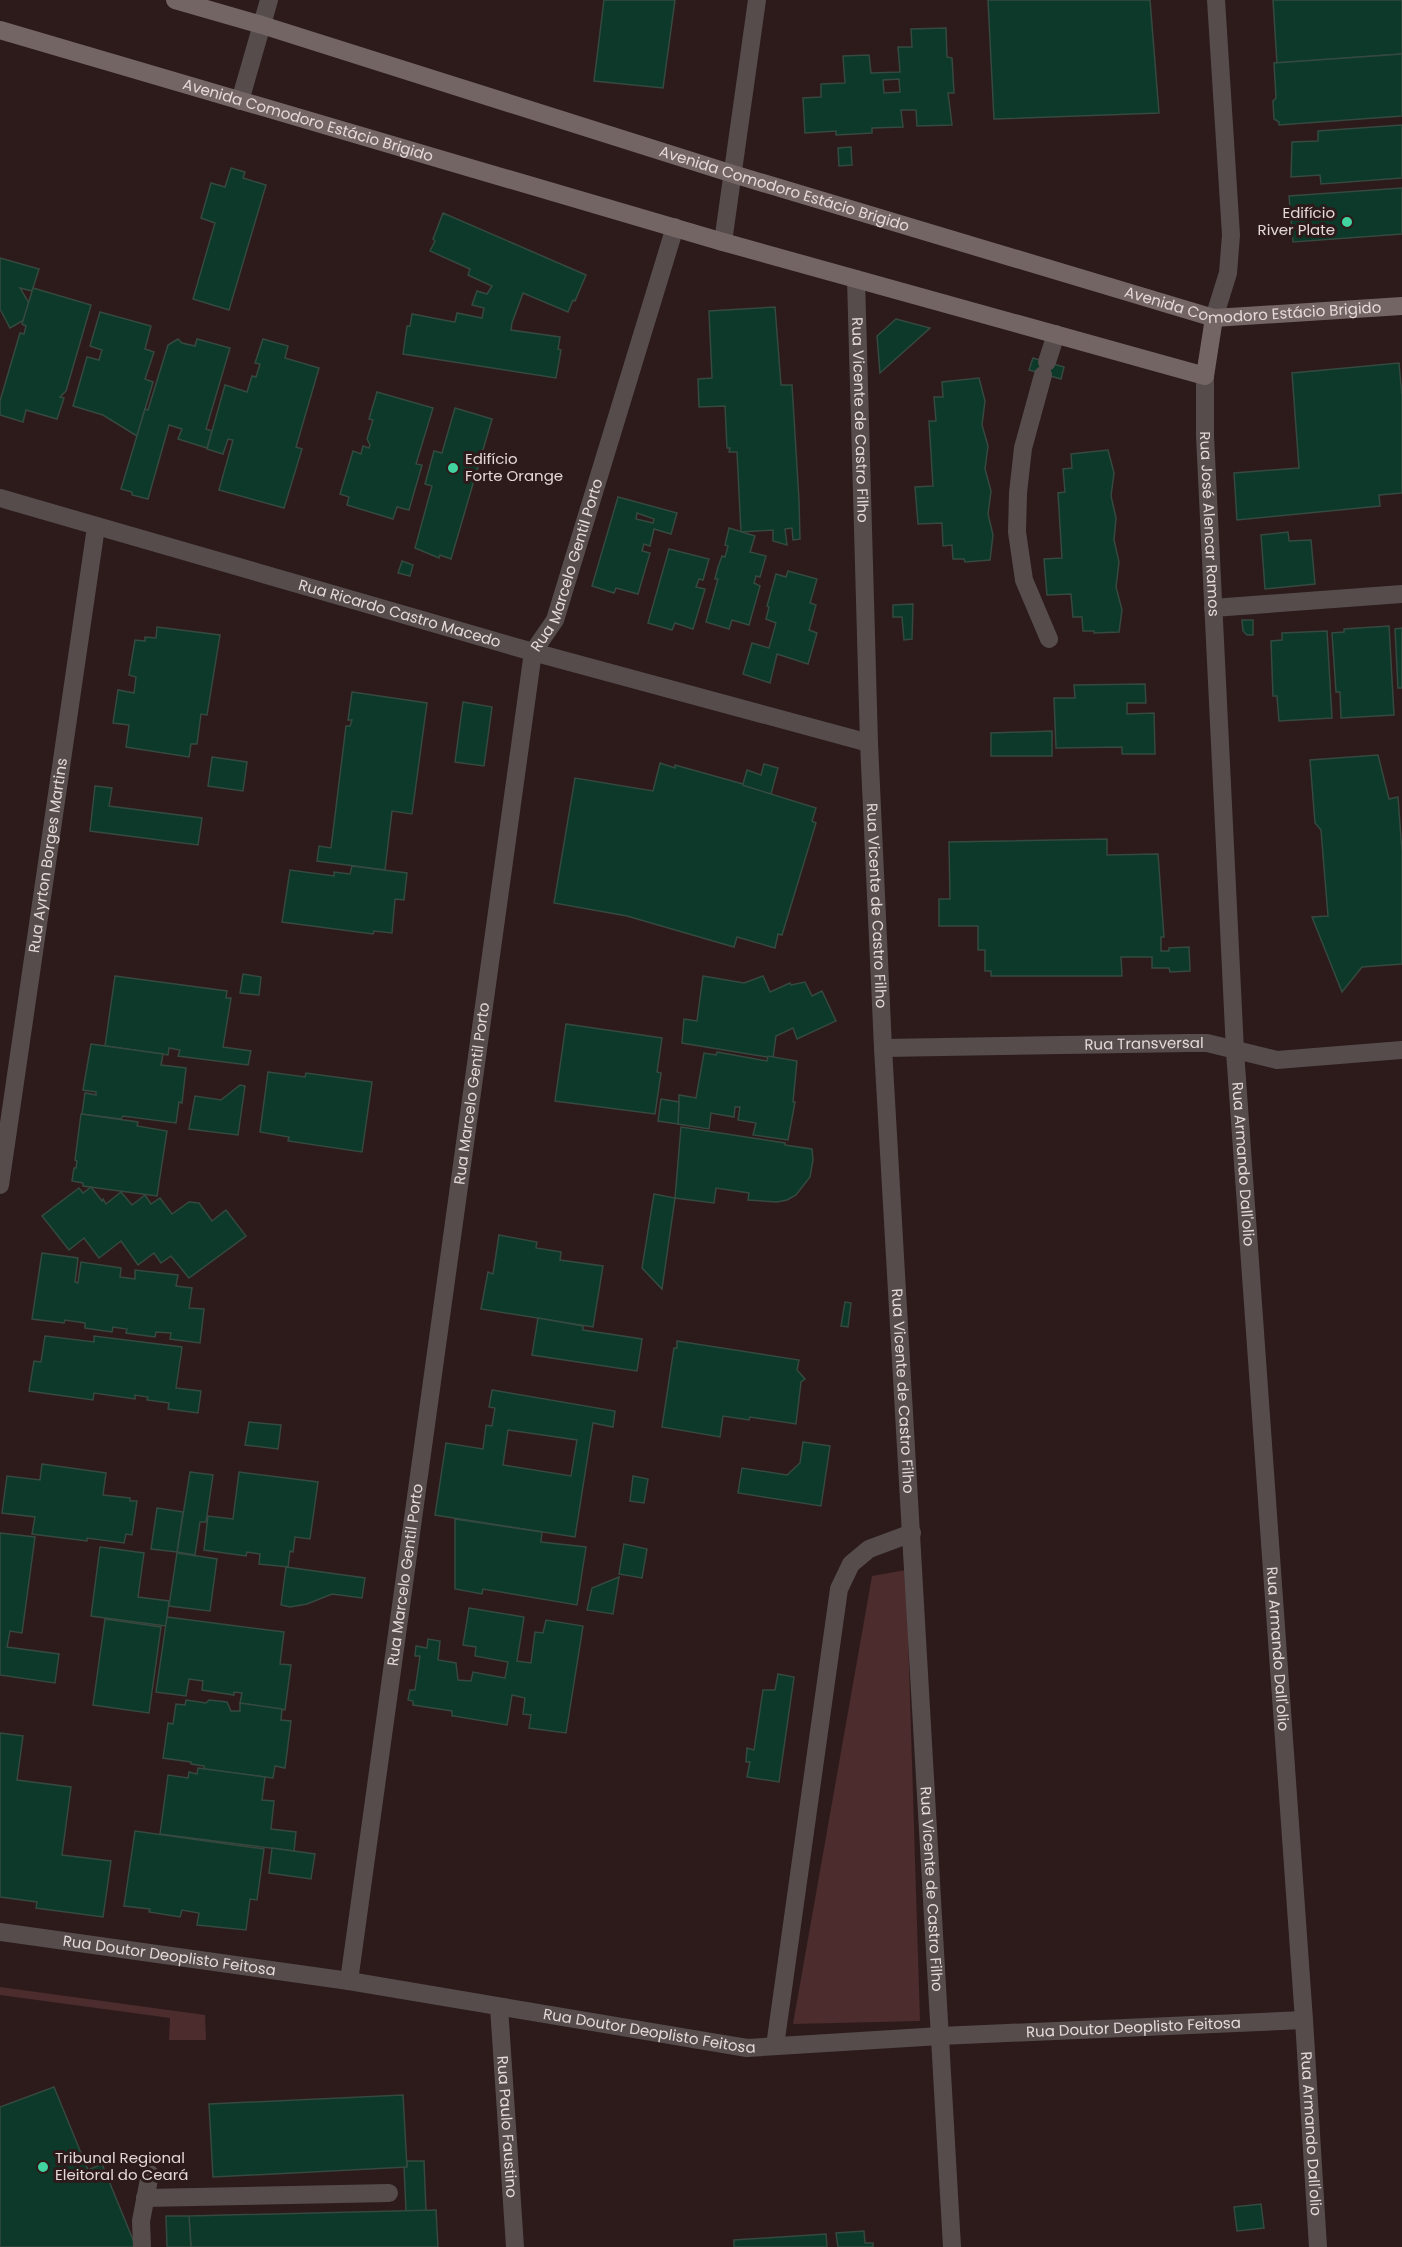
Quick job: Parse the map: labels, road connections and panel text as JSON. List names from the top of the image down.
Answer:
{
  "streets": {
    "main road": ["Avenida Comodoro Estácio Brigido", "Rua José Alencar Ramos"],
    "street": [
      "Rua Vicente de Castro Filho",
      "Rua Marcelo Gentil Porto",
      "Rua Ricardo Castro Macedo",
      "Rua Ayrton Borges Martins",
      "Rua Transversal",
      "Rua Armando Dall'olio",
      "Rua Doutor Deoplisto Feitosa",
      "Rua Paulo Faustino"
    ]
  },
  "crossings": [
    ["Avenida Comodoro Estácio Brigido", "Rua Vicente de Castro Filho"],
    ["Avenida Comodoro Estácio Brigido", "Rua José Alencar Ramos"],
    ["Avenida Comodoro Estácio Brigido", "Rua Marcelo Gentil Porto"],
    ["Rua Vicente de Castro Filho", "Rua Ricardo Castro Macedo"],
    ["Rua Vicente de Castro Filho", "Rua Transversal"],
    ["Rua Vicente de Castro Filho", "Rua Doutor Deoplisto Feitosa"],
    ["Rua José Alencar Ramos", "Rua Transversal"],
    ["Rua José Alencar Ramos", "Rua Armando Dall'olio"],
    ["Rua Marcelo Gentil Porto", "Rua Ricardo Castro Macedo"],
    ["Rua Marcelo Gentil Porto", "Rua Doutor Deoplisto Feitosa"],
    ["Rua Ricardo Castro Macedo", "Rua Ayrton Borges Martins"],
    ["Rua Transversal", "Rua Armando Dall'olio"],
    ["Rua Armando Dall'olio", "Rua Doutor Deoplisto Feitosa"],
    ["Rua Doutor Deoplisto Feitosa", "Rua Paulo Faustino"]
  ],
  "places": ["Edifício River Plate", "Edifício Forte Orange", "Tribunal Regional Eleitoral do Ceará"]
}
